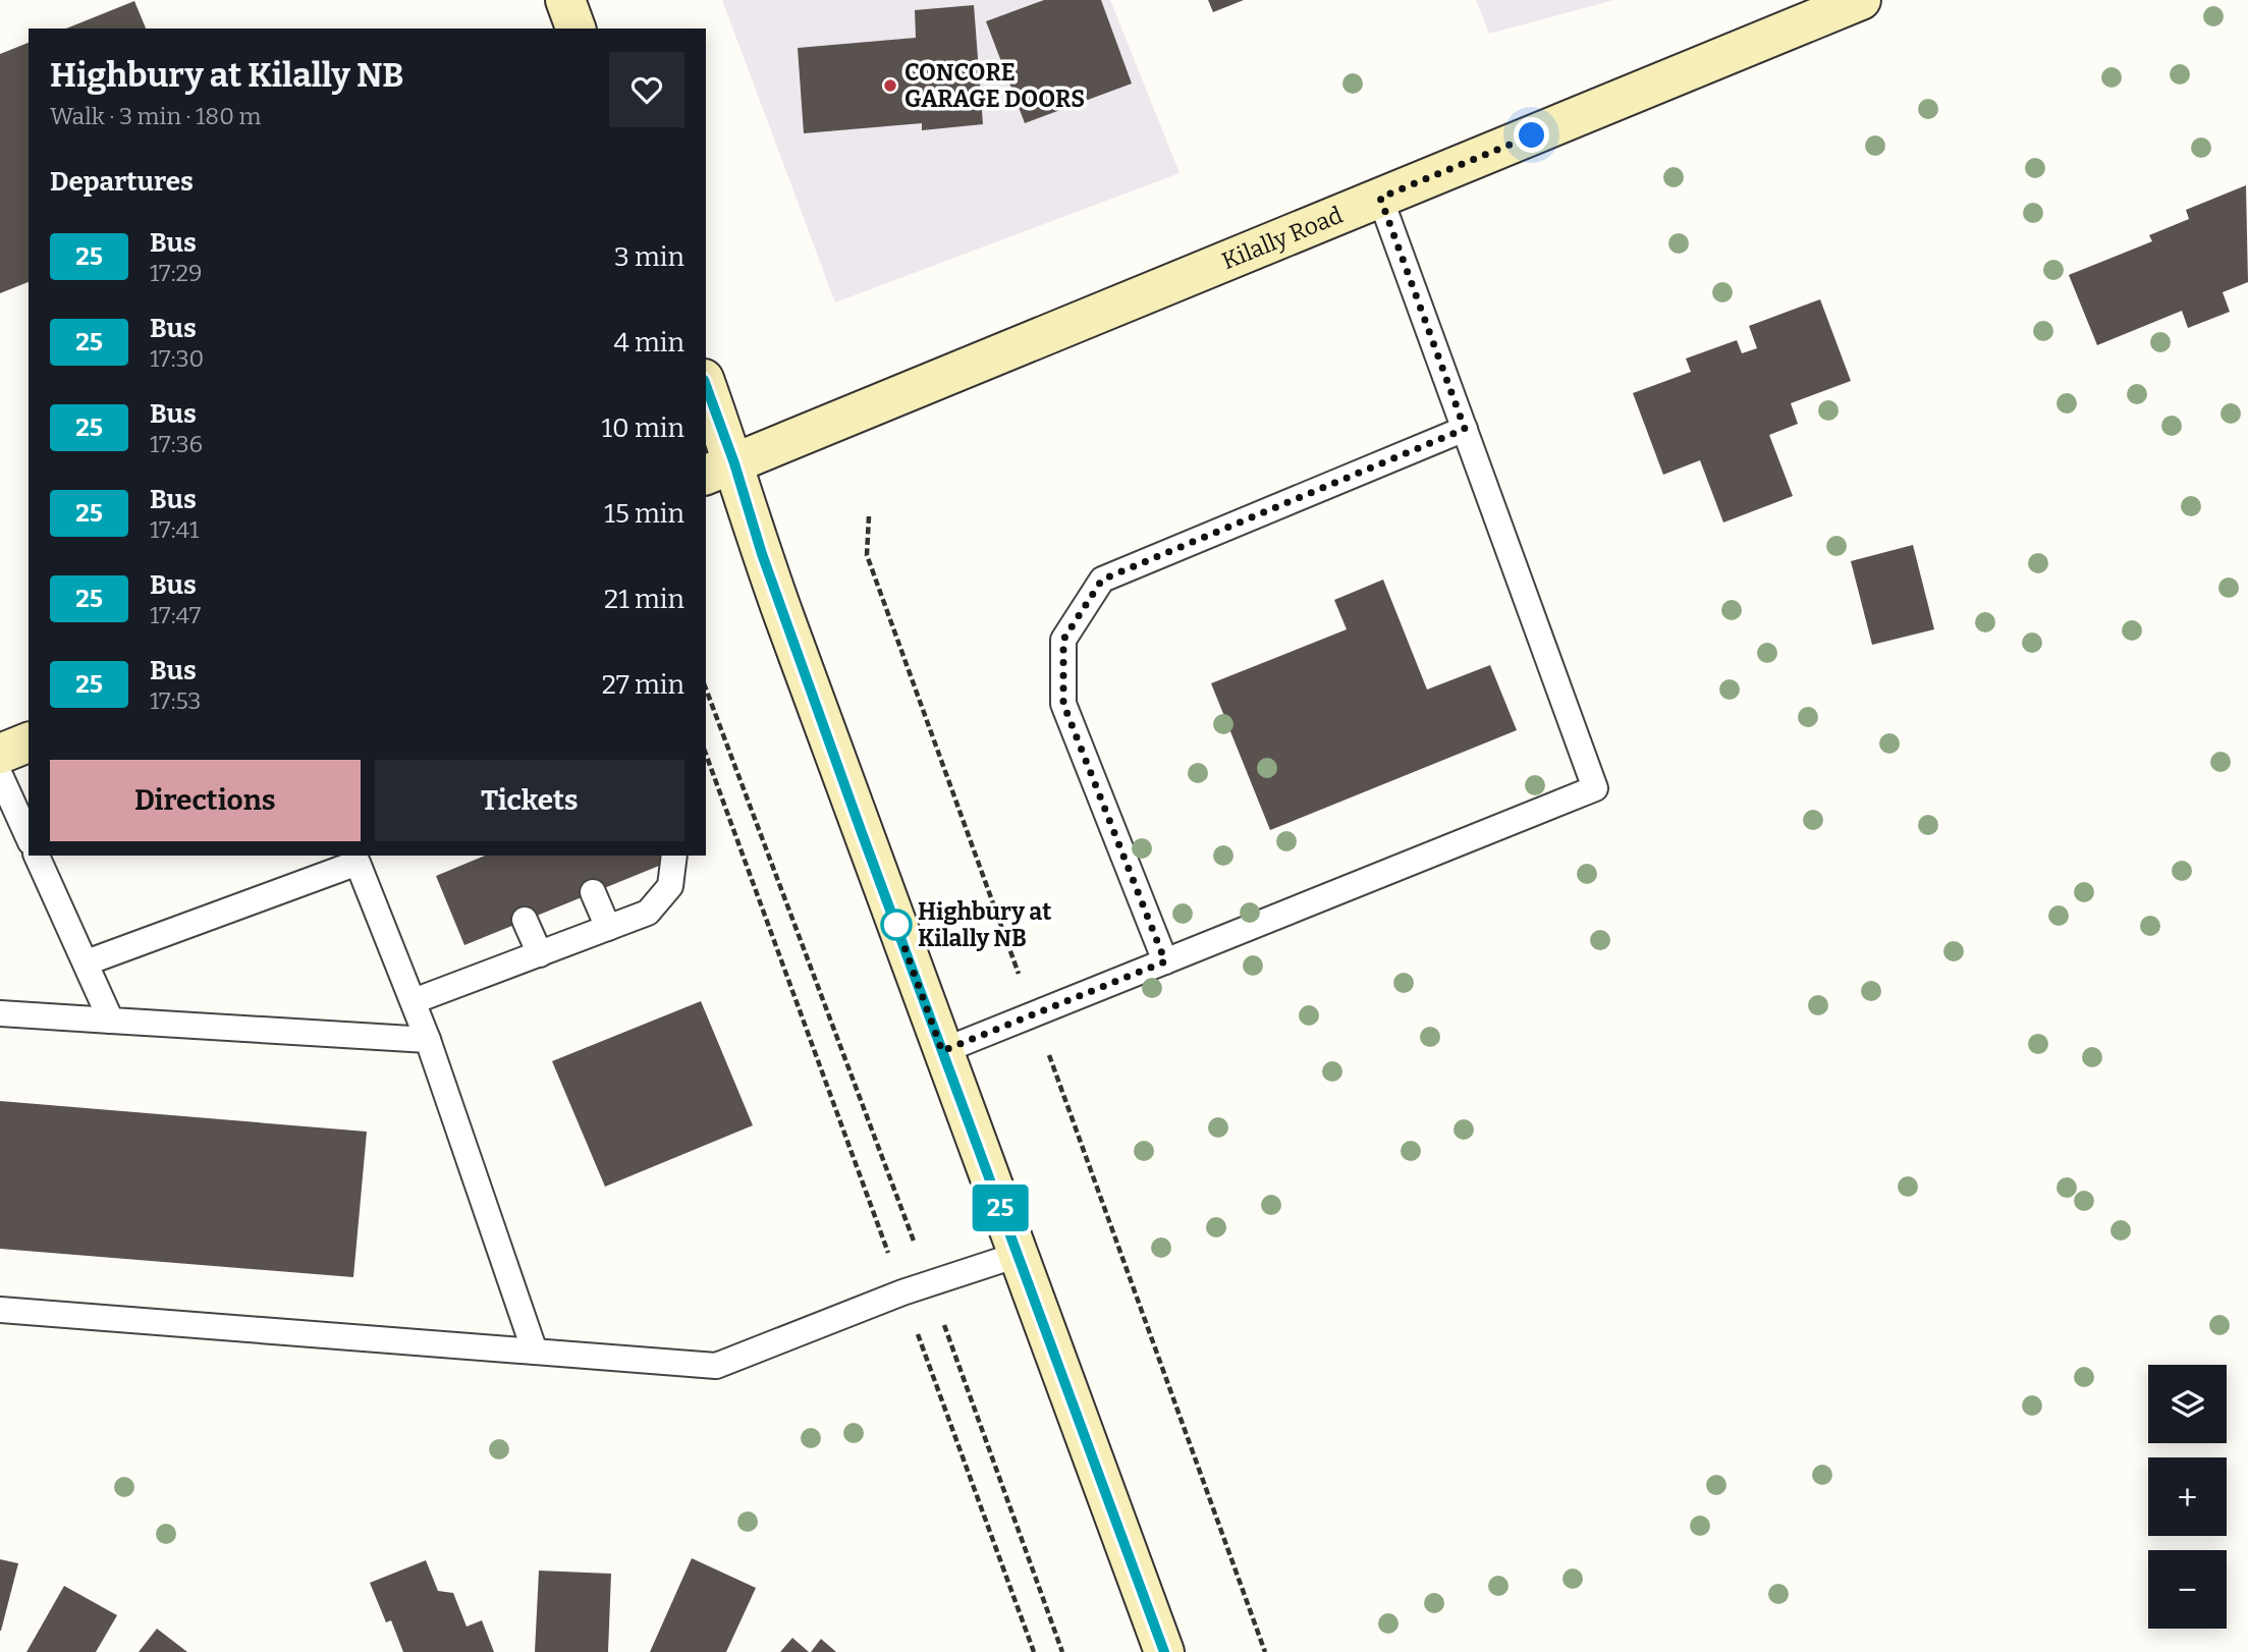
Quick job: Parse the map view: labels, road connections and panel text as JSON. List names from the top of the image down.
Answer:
{
  "streets": {
    "main road": ["Kilally Road"]
  },
  "places": ["CONCORE GARAGE DOORS", "Highbury at Kilally NB"],
  "lines": ["bus line 25"],
  "page": {
    "on_map": "25",
    "heading": [
      ["Highbury at Kilally NB", "Walk · 3 min · 180 m"],
      "Departures"
    ],
    "list": [
      {
        "mark": "25",
        "name": "Bus",
        "note": "17:29",
        "value": "3 min"
      },
      {
        "mark": "25",
        "name": "Bus",
        "note": "17:30",
        "value": "4 min"
      },
      {
        "mark": "25",
        "name": "Bus",
        "note": "17:36",
        "value": "10 min"
      },
      {
        "mark": "25",
        "name": "Bus",
        "note": "17:41",
        "value": "15 min"
      },
      {
        "mark": "25",
        "name": "Bus",
        "note": "17:47",
        "value": "21 min"
      },
      {
        "mark": "25",
        "name": "Bus",
        "note": "17:53",
        "value": "27 min"
      }
    ],
    "buttons": ["Directions", "Tickets"],
    "map_buttons": ["+", "−"]
  }
}
